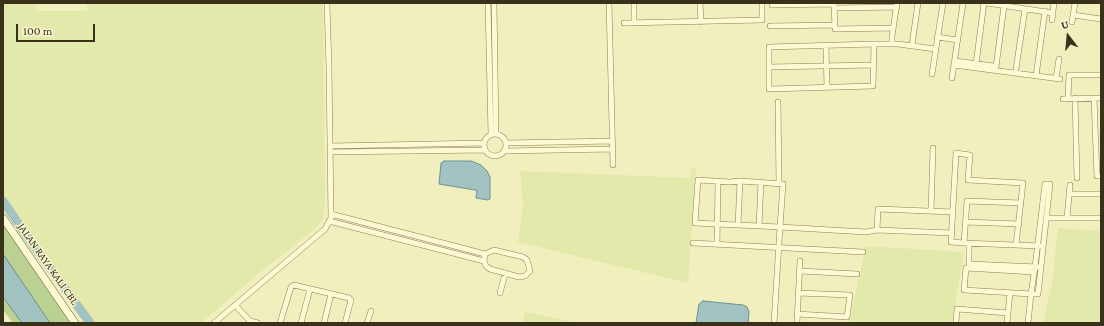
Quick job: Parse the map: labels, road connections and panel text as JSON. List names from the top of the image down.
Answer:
{
  "streets": {
    "main road": ["JALAN RAYA KALI CBL"]
  },
  "scale_bar": "100 m",
  "north": "top"
}
